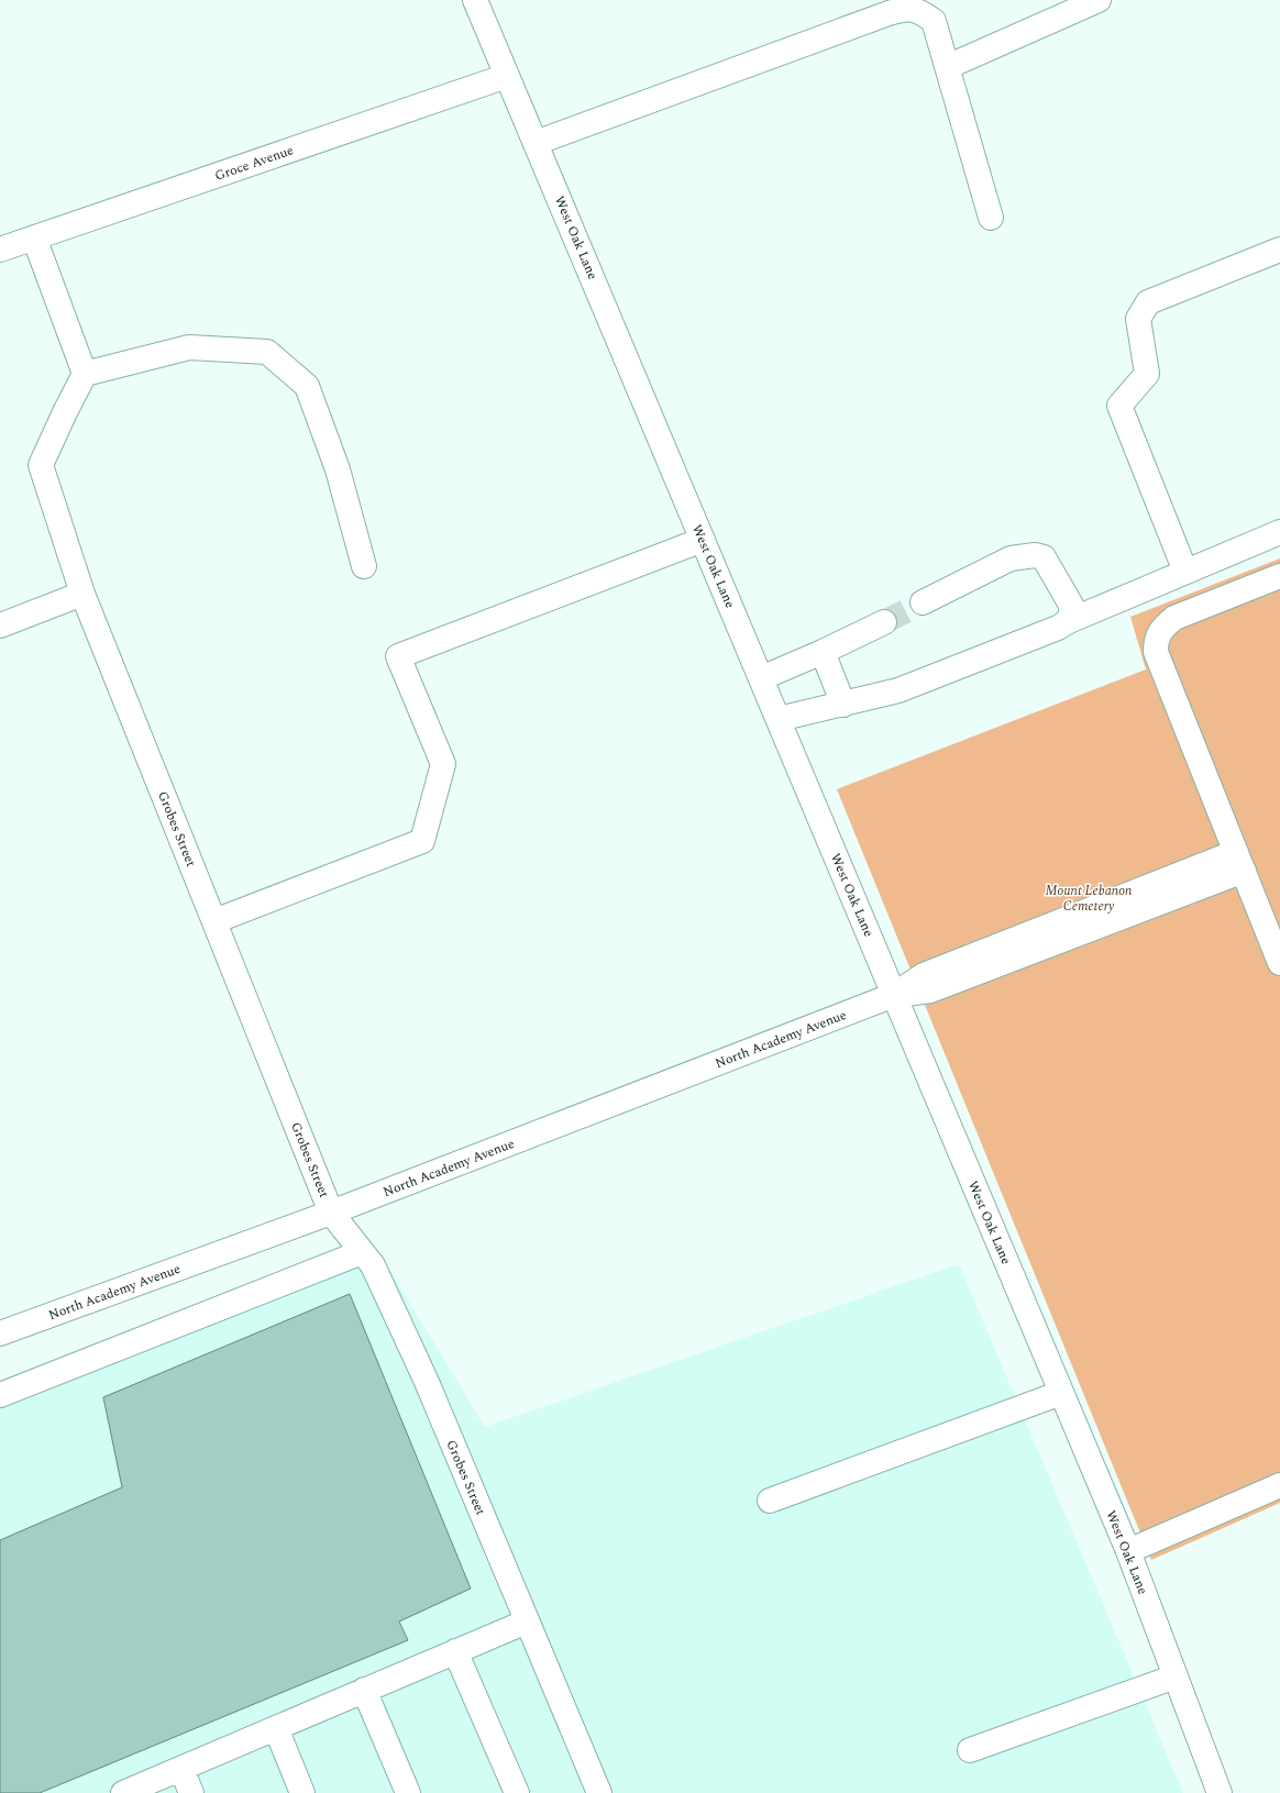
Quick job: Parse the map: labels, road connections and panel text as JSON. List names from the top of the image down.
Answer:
{
  "streets": {
    "street": [
      "Groce Avenue",
      "West Oak Lane",
      "Grobes Street",
      "North Academy Avenue"
    ]
  },
  "crossings": [
    ["Groce Avenue", "West Oak Lane"],
    ["West Oak Lane", "North Academy Avenue"],
    ["Grobes Street", "North Academy Avenue"]
  ],
  "parks": ["Mount Lebanon Cemetery"]
}
